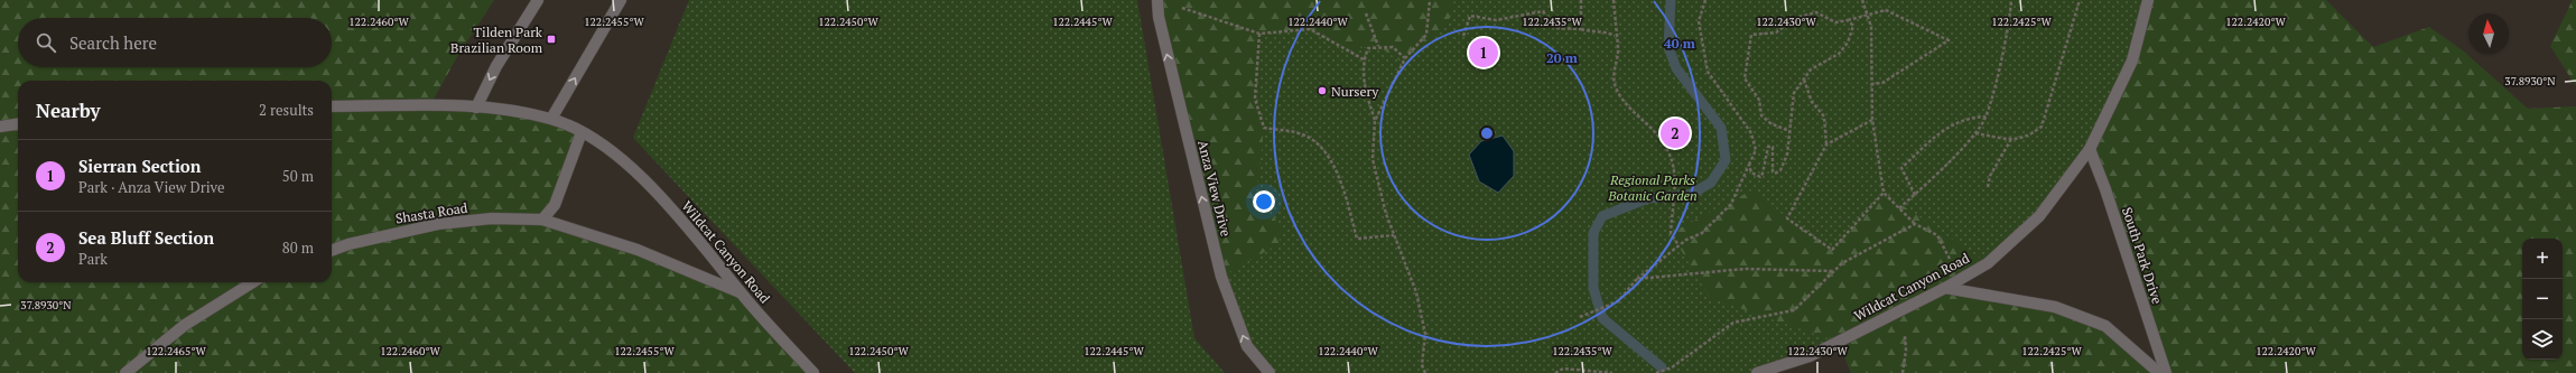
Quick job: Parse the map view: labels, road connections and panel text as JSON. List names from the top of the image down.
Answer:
{
  "streets": {
    "street": [
      "Anza View Drive",
      "Shasta Road",
      "Wildcat Canyon Road",
      "South Park Drive"
    ]
  },
  "crossings": [
    ["Shasta Road", "Wildcat Canyon Road"],
    ["Wildcat Canyon Road", "South Park Drive"]
  ],
  "one_way": ["Anza View Drive"],
  "parks": ["Regional Parks Botanic Garden"],
  "places": {
    "transit": ["Tilden Park Brazilian Room"],
    "other": ["Nursery"]
  },
  "north": "top",
  "page": {
    "search": "Search here",
    "pins": ["1", "2"],
    "heading": ["Nearby", "2 results"],
    "list": [
      {
        "mark": "1",
        "name": "Sierran Section",
        "note": "Park · Anza View Drive",
        "value": "50 m"
      },
      {
        "mark": "2",
        "name": "Sea Bluff Section",
        "note": "Park",
        "value": "80 m"
      }
    ],
    "map_buttons": ["+", "−"]
  },
  "coordinates": [
    "122.2460°W",
    "122.2455°W",
    "122.2450°W",
    "122.2445°W",
    "122.2440°W",
    "122.2435°W",
    "122.2430°W",
    "122.2425°W",
    "122.2420°W",
    "37.8930°N",
    "122.2465°W"
  ],
  "rings": ["40 m", "20 m"]
}
